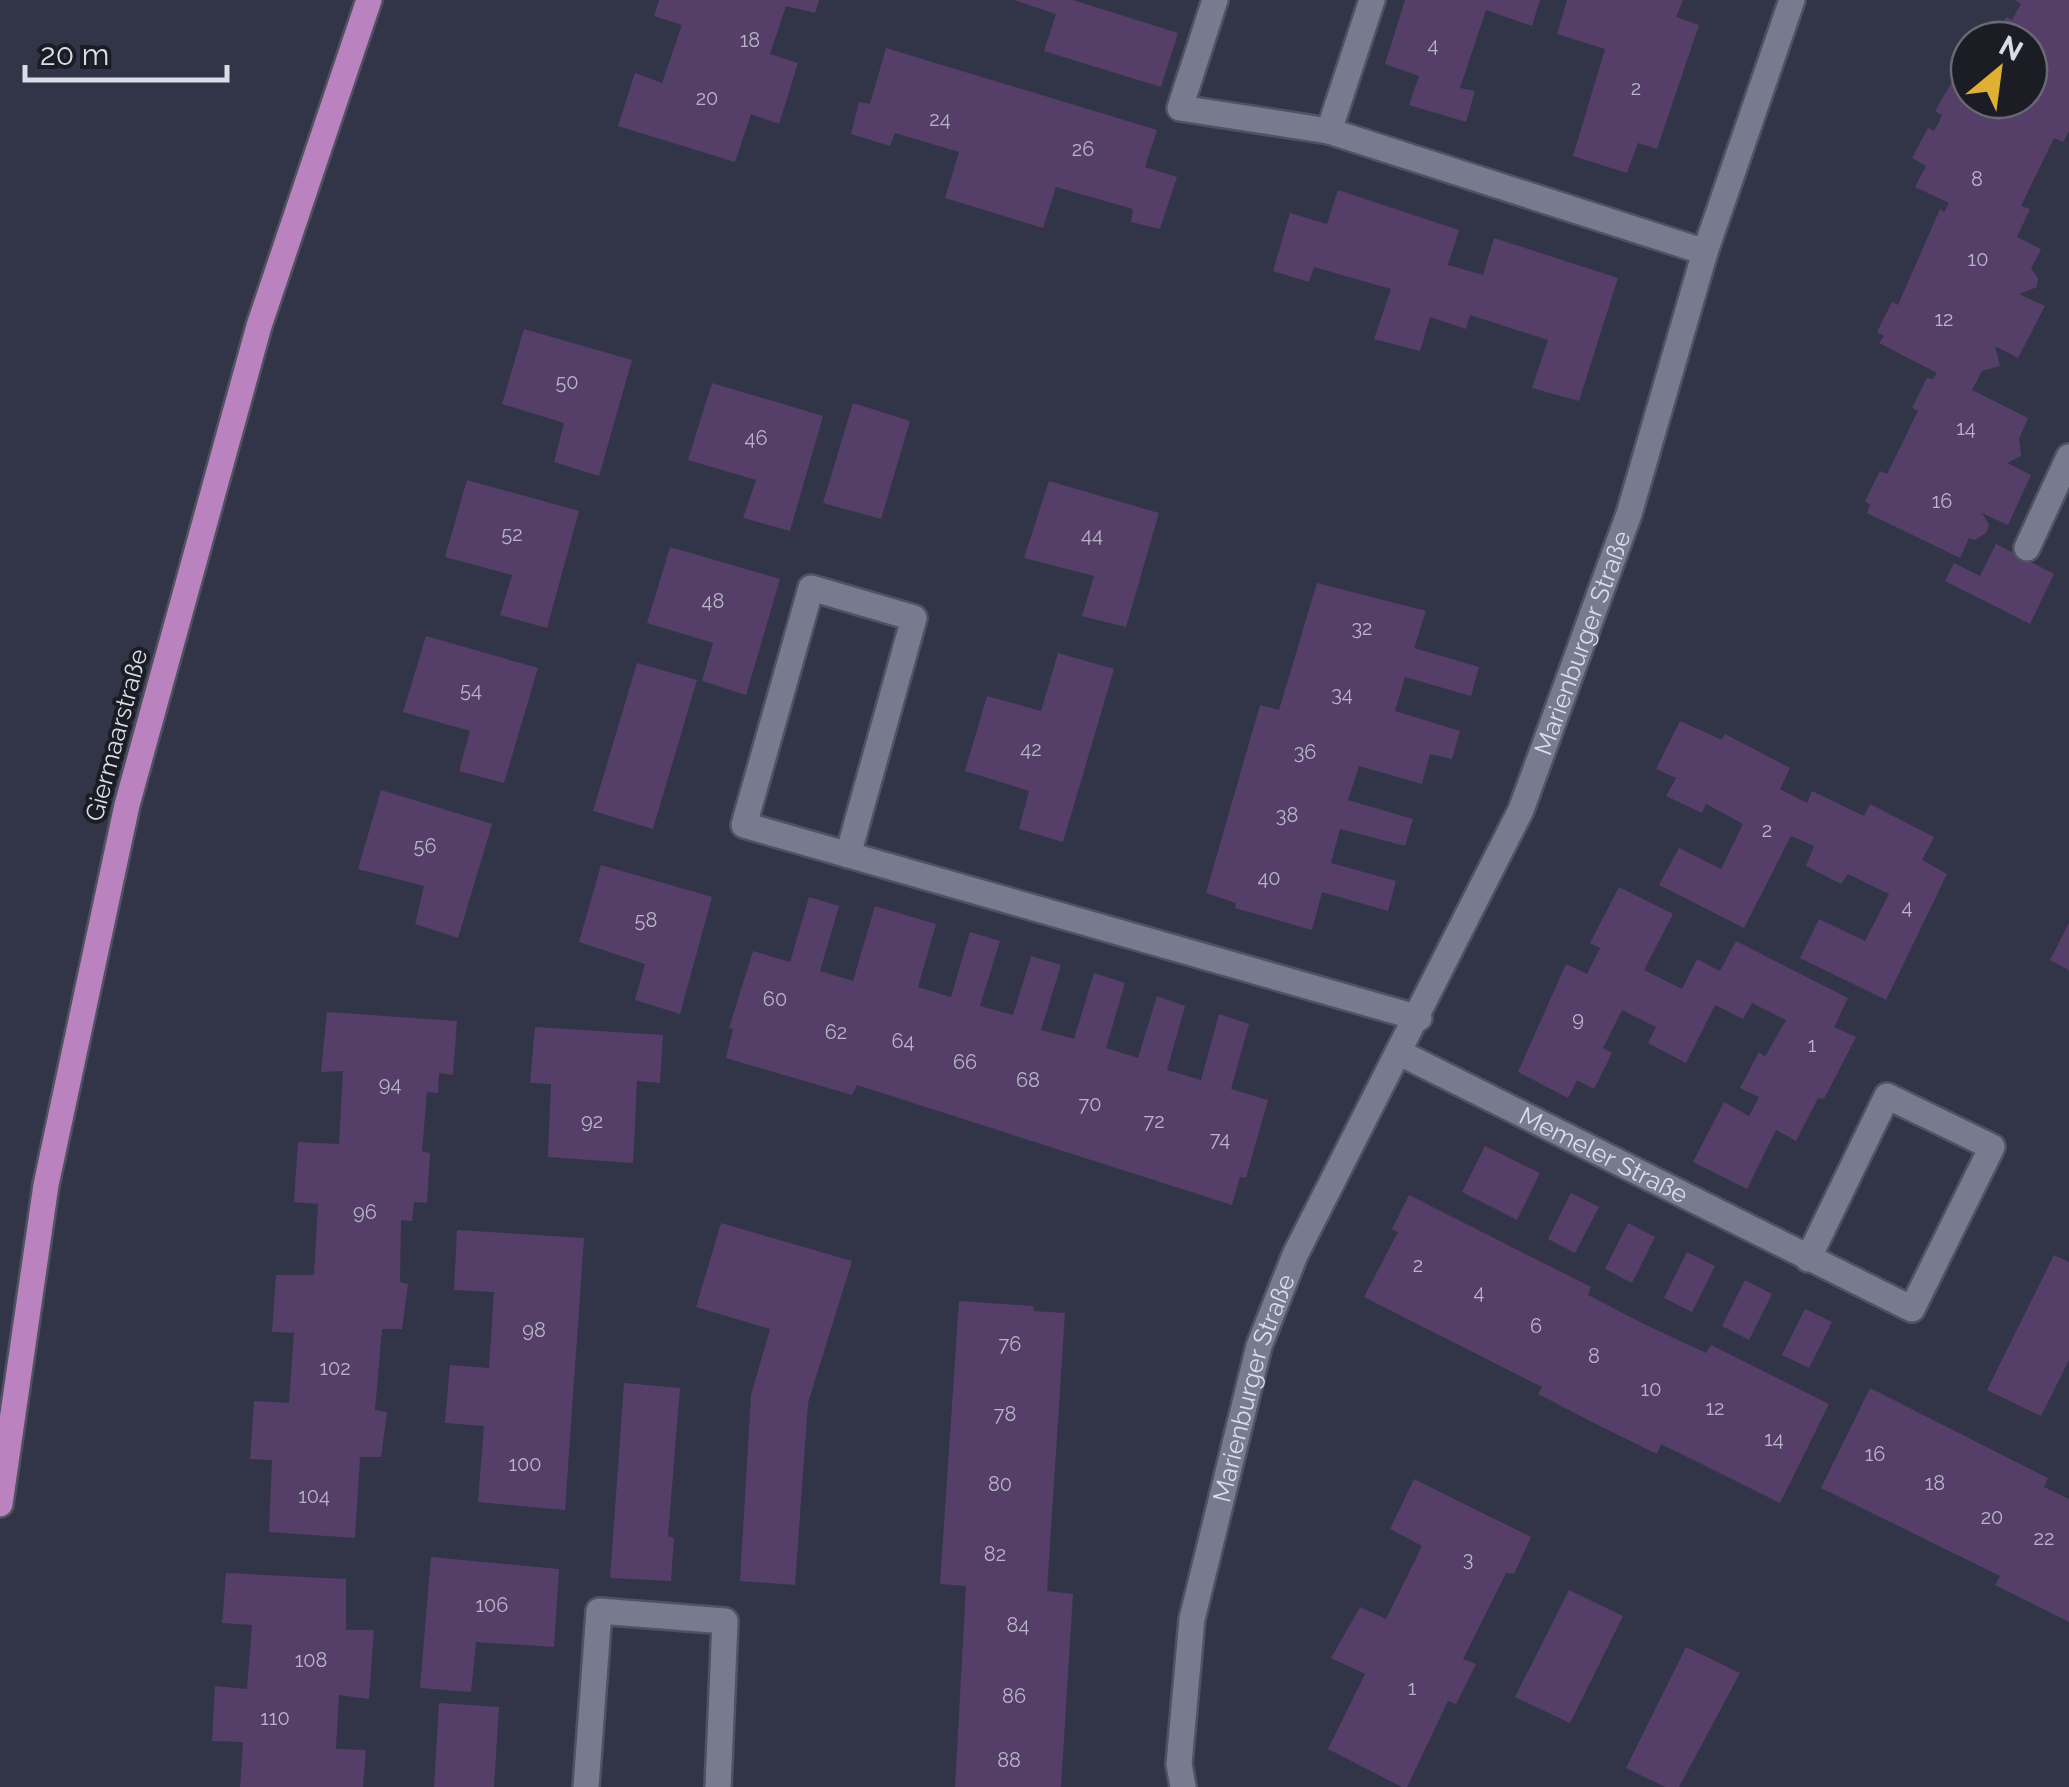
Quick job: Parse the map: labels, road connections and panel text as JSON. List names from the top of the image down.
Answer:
{
  "streets": {
    "main road": ["Giermaarstraße"],
    "street": ["Marienburger Straße", "Memeler Straße"]
  },
  "crossings": [
    ["Marienburger Straße", "Memeler Straße"]
  ],
  "house_numbers": [
    "18",
    "4",
    "2",
    "20",
    "24",
    "26",
    "8",
    "10",
    "12",
    "50",
    "14",
    "46",
    "16",
    "52",
    "44",
    "48",
    "32",
    "54",
    "34",
    "42",
    "36",
    "38",
    "2",
    "56",
    "40",
    "4",
    "58",
    "60",
    "9",
    "62",
    "64",
    "1",
    "66",
    "68",
    "94",
    "70",
    "92",
    "72",
    "74",
    "96",
    "2",
    "4",
    "6",
    "98",
    "76",
    "8",
    "102",
    "10",
    "12",
    "78",
    "14",
    "16",
    "100",
    "18",
    "80",
    "104",
    "20",
    "22",
    "82",
    "3",
    "106",
    "84",
    "108",
    "1",
    "86",
    "110",
    "88"
  ],
  "scale_bar": "20 m",
  "north": "top right"
}
